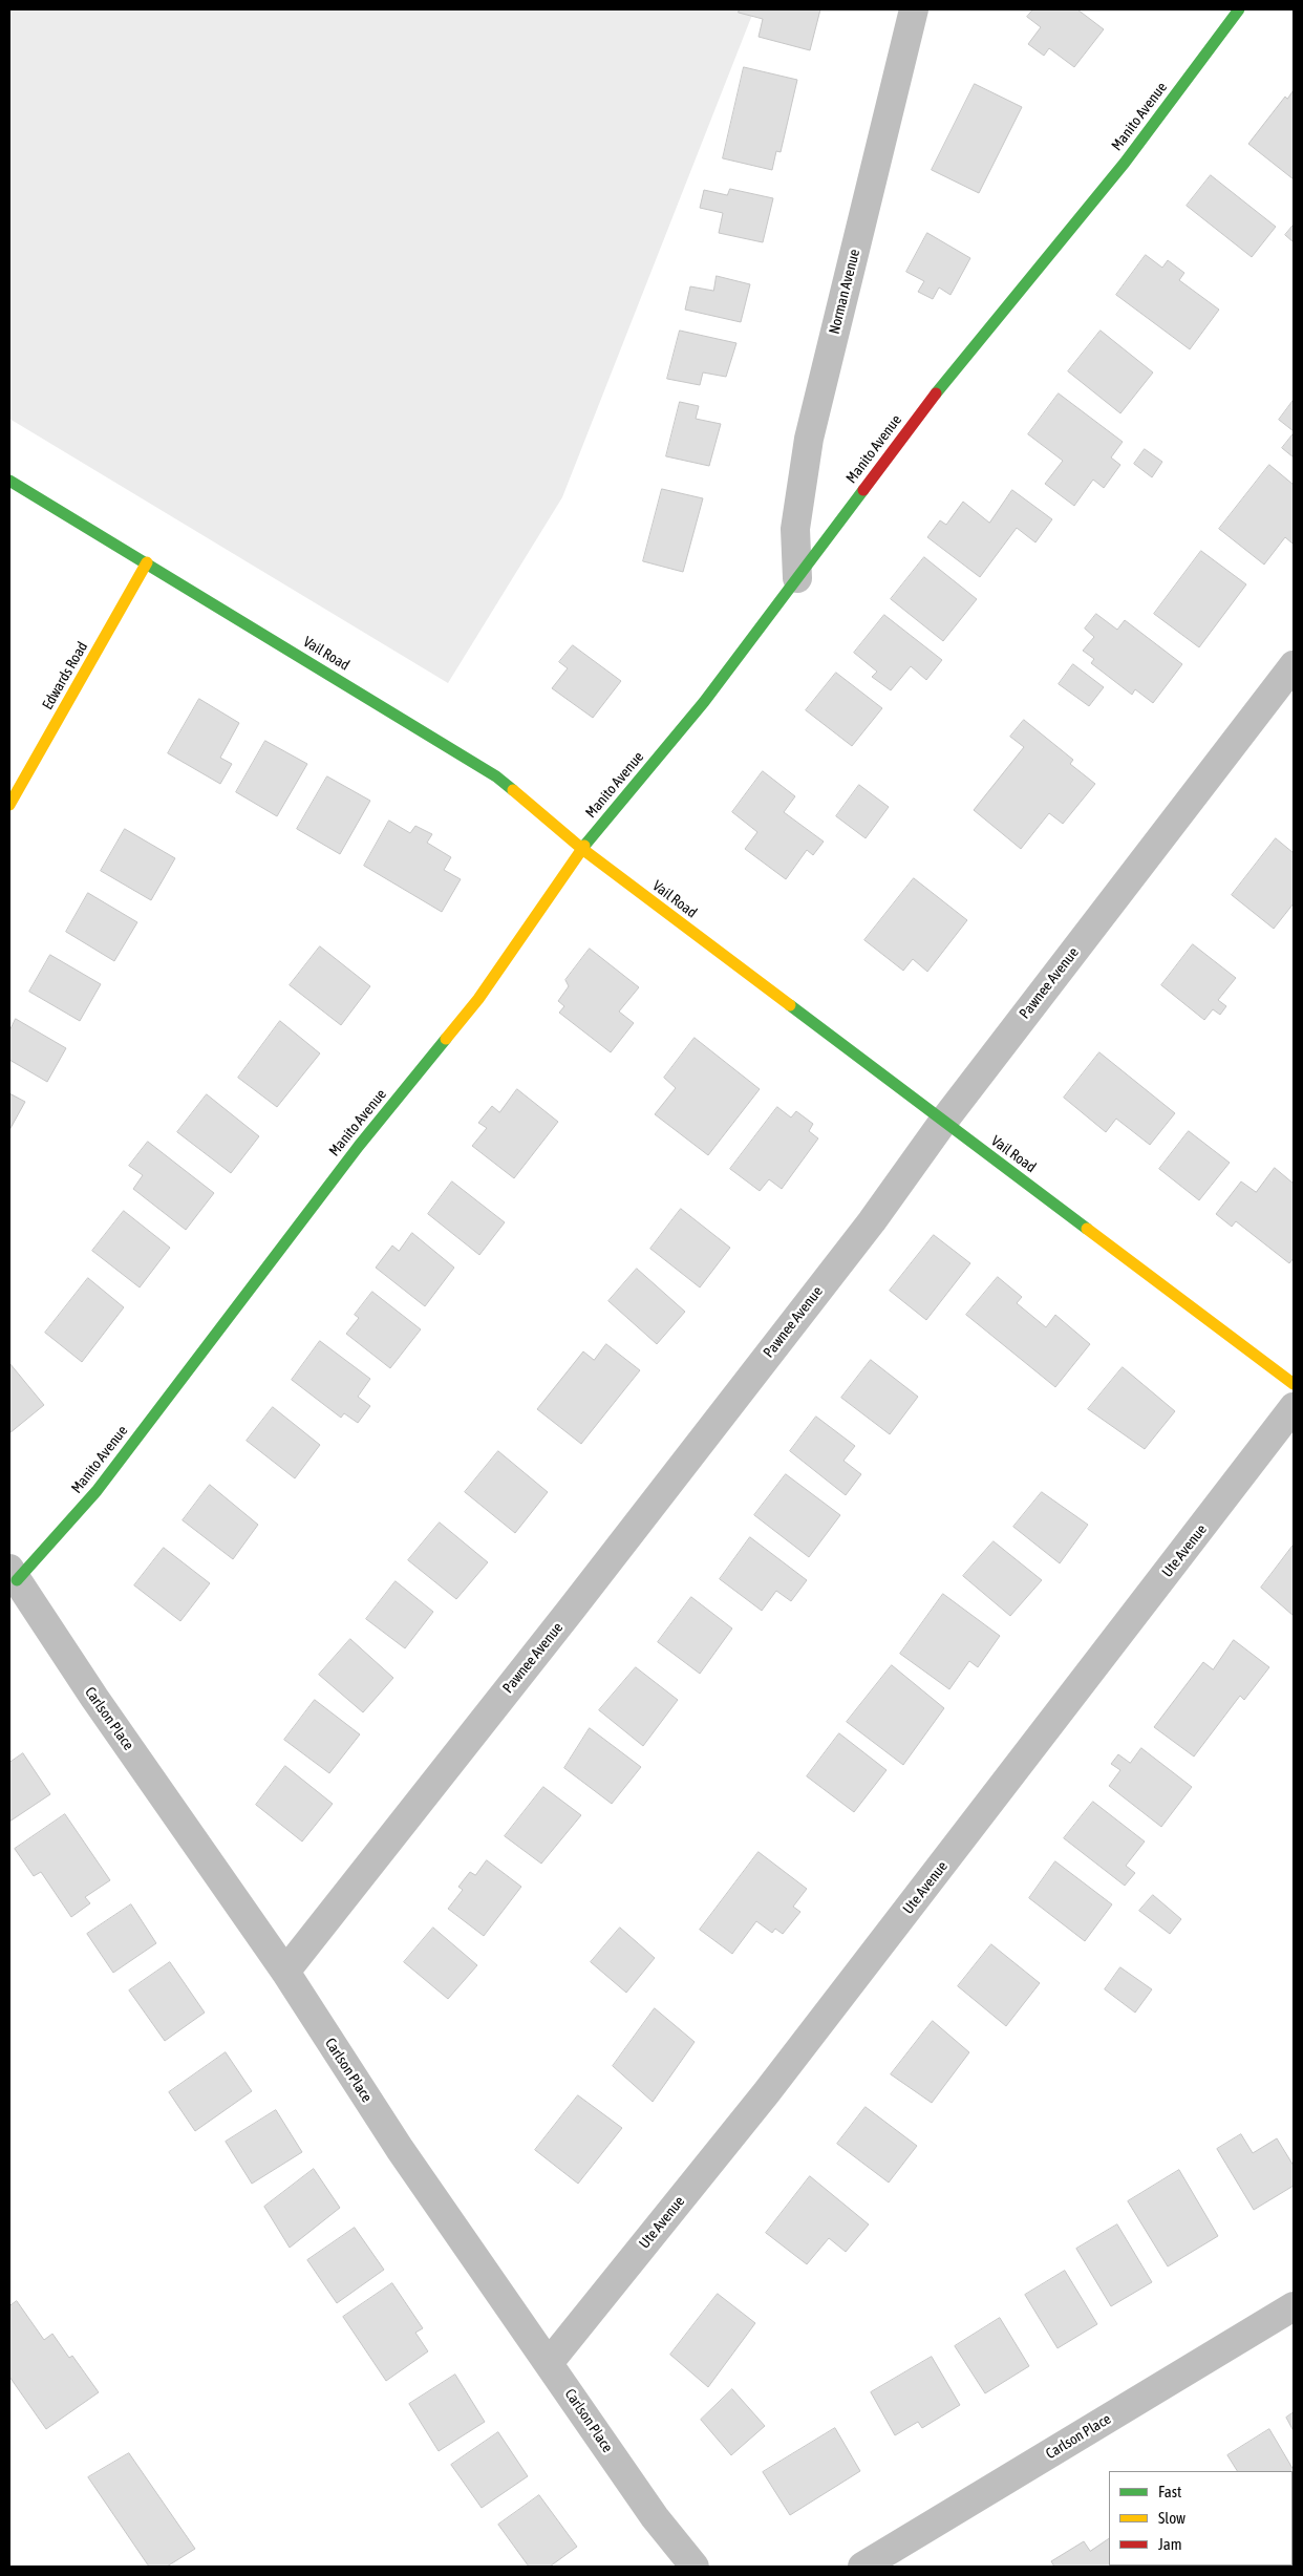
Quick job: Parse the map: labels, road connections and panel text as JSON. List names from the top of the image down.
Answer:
{
  "streets": {
    "street": [
      "Manito Avenue",
      "Norman Avenue",
      "Vail Road",
      "Edwards Road",
      "Pawnee Avenue",
      "Ute Avenue",
      "Carlson Place"
    ]
  },
  "crossings": [
    ["Manito Avenue", "Norman Avenue"],
    ["Manito Avenue", "Vail Road"],
    ["Manito Avenue", "Carlson Place"],
    ["Vail Road", "Edwards Road"],
    ["Vail Road", "Pawnee Avenue"],
    ["Pawnee Avenue", "Carlson Place"],
    ["Ute Avenue", "Carlson Place"]
  ],
  "legend": ["Fast", "Slow", "Jam"]
}
